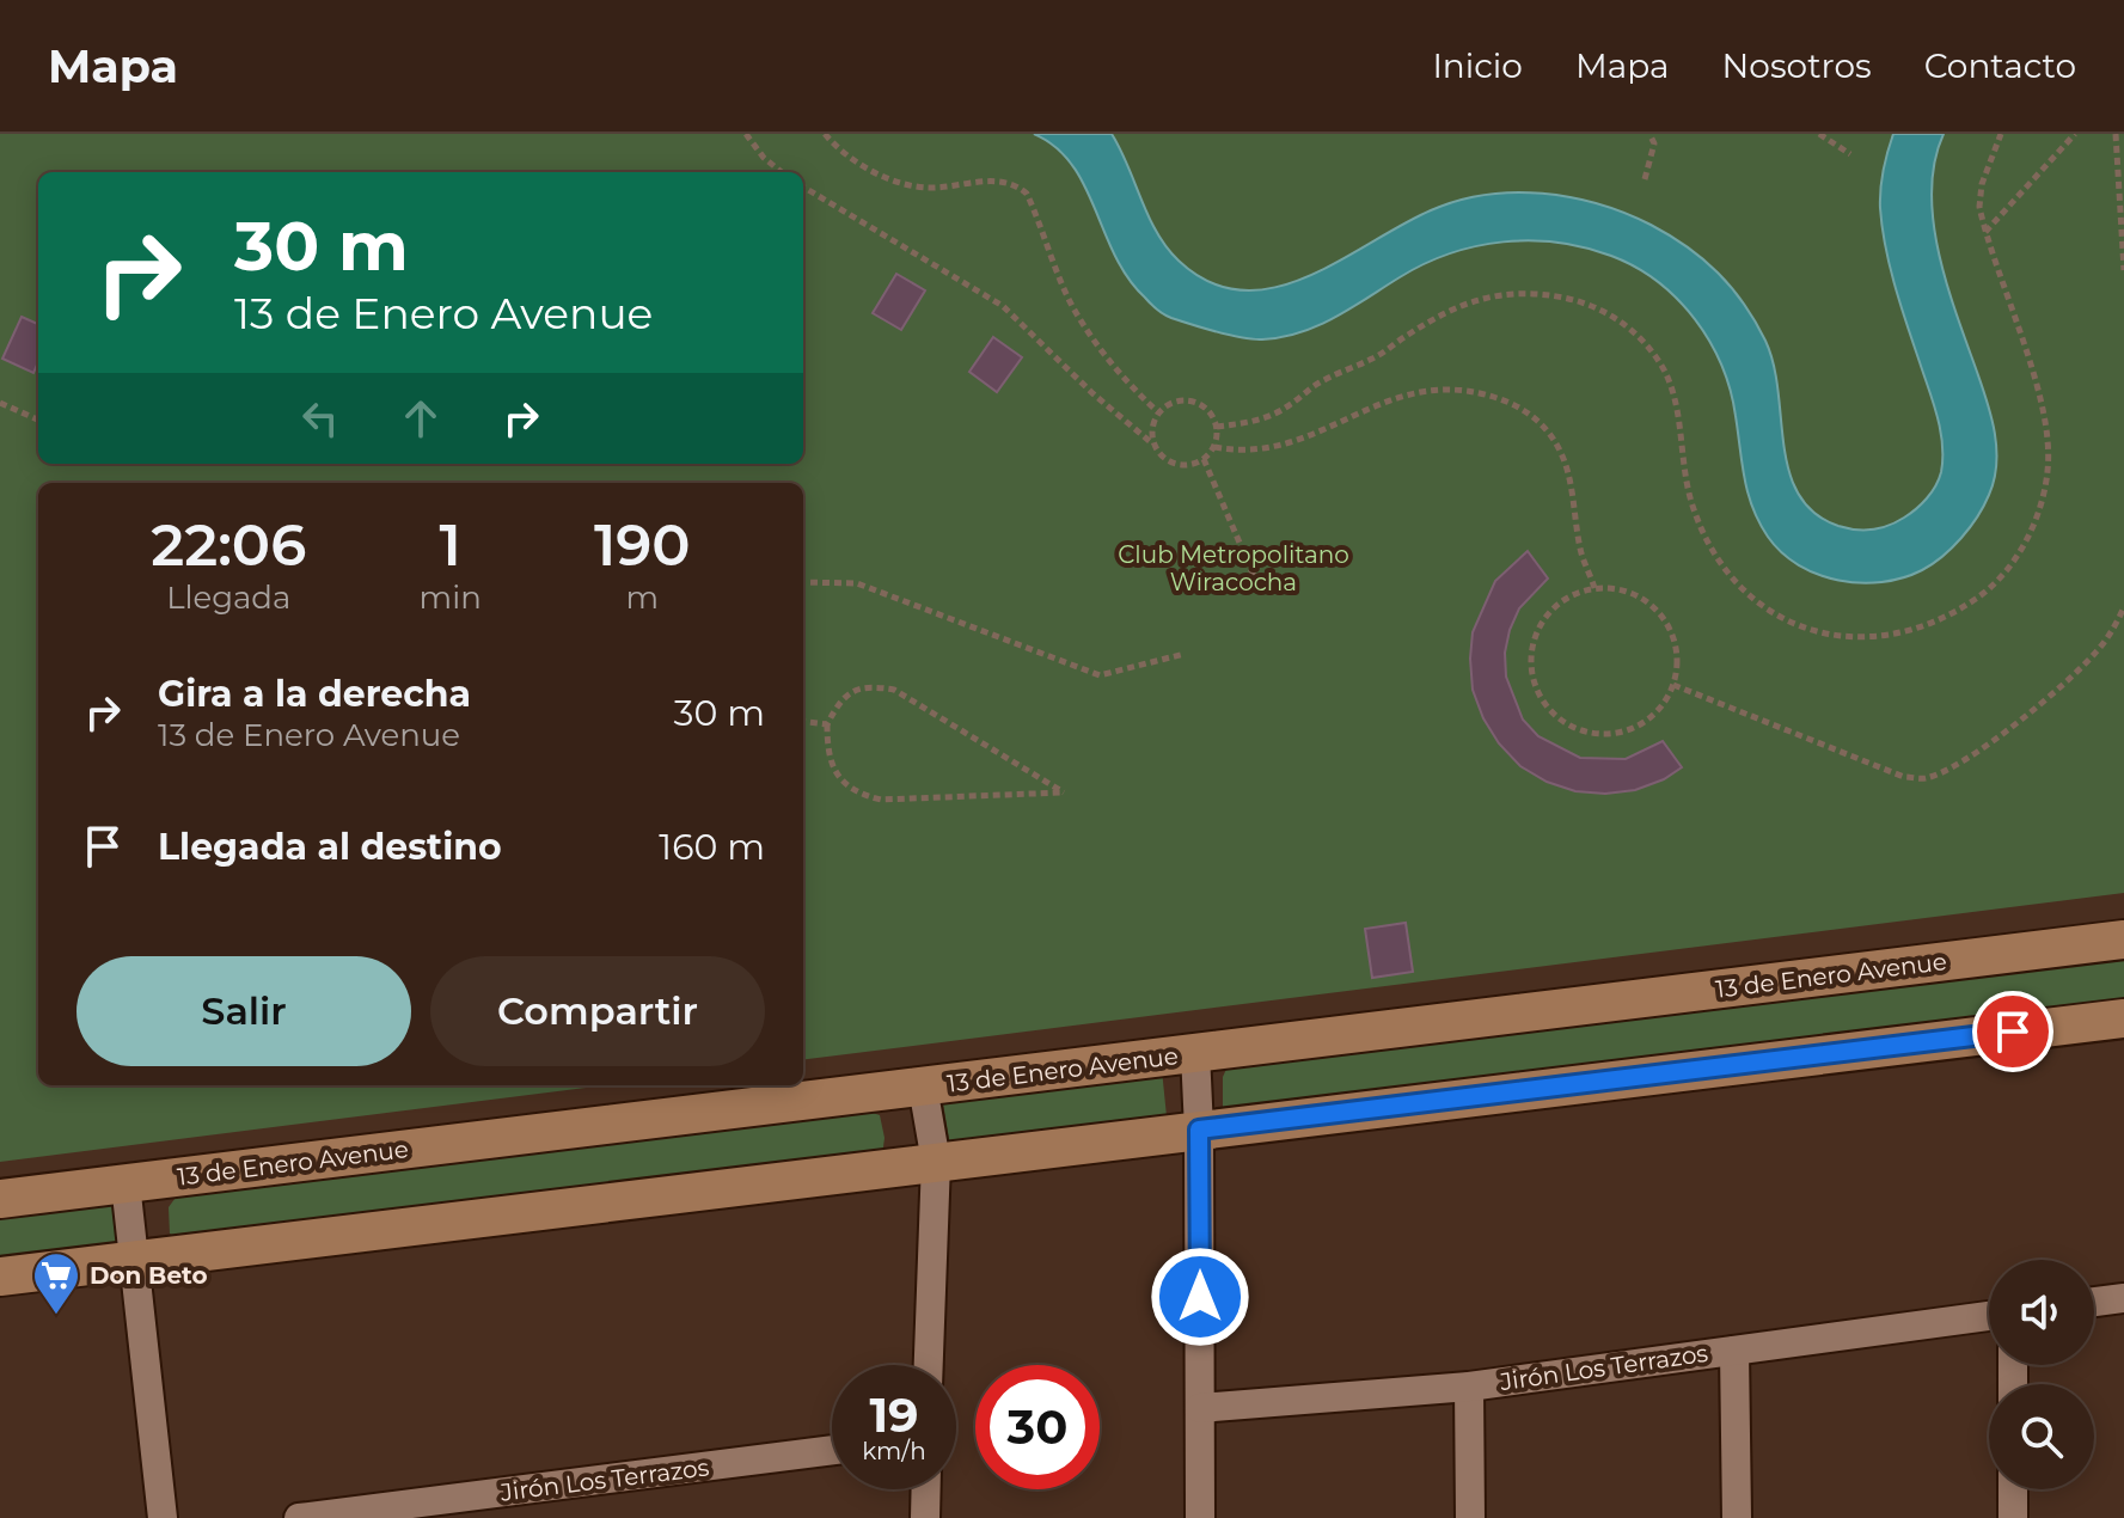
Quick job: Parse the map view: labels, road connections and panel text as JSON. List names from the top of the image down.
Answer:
{
  "streets": {
    "main road": ["13 de Enero Avenue"],
    "street": ["Jirón Los Terrazos"]
  },
  "parks": ["Club Metropolitano Wiracocha"],
  "places": {
    "supermarket": ["Don Beto"]
  },
  "page": {
    "header": "Mapa",
    "nav": [
      "Inicio",
      "Mapa",
      "Nosotros",
      "Contacto"
    ],
    "turn": ["30 m", "13 de Enero Avenue"],
    "eta": [
      "22:06",
      "Llegada",
      "1",
      "min",
      "190",
      "m"
    ],
    "list": [
      {
        "name": "Gira a la derecha",
        "note": "13 de Enero Avenue",
        "value": "30 m"
      },
      {
        "name": "Llegada al destino",
        "value": "160 m"
      }
    ],
    "buttons": ["Salir", "Compartir"],
    "speed": "19 km/h",
    "limit": "30"
  }
}
